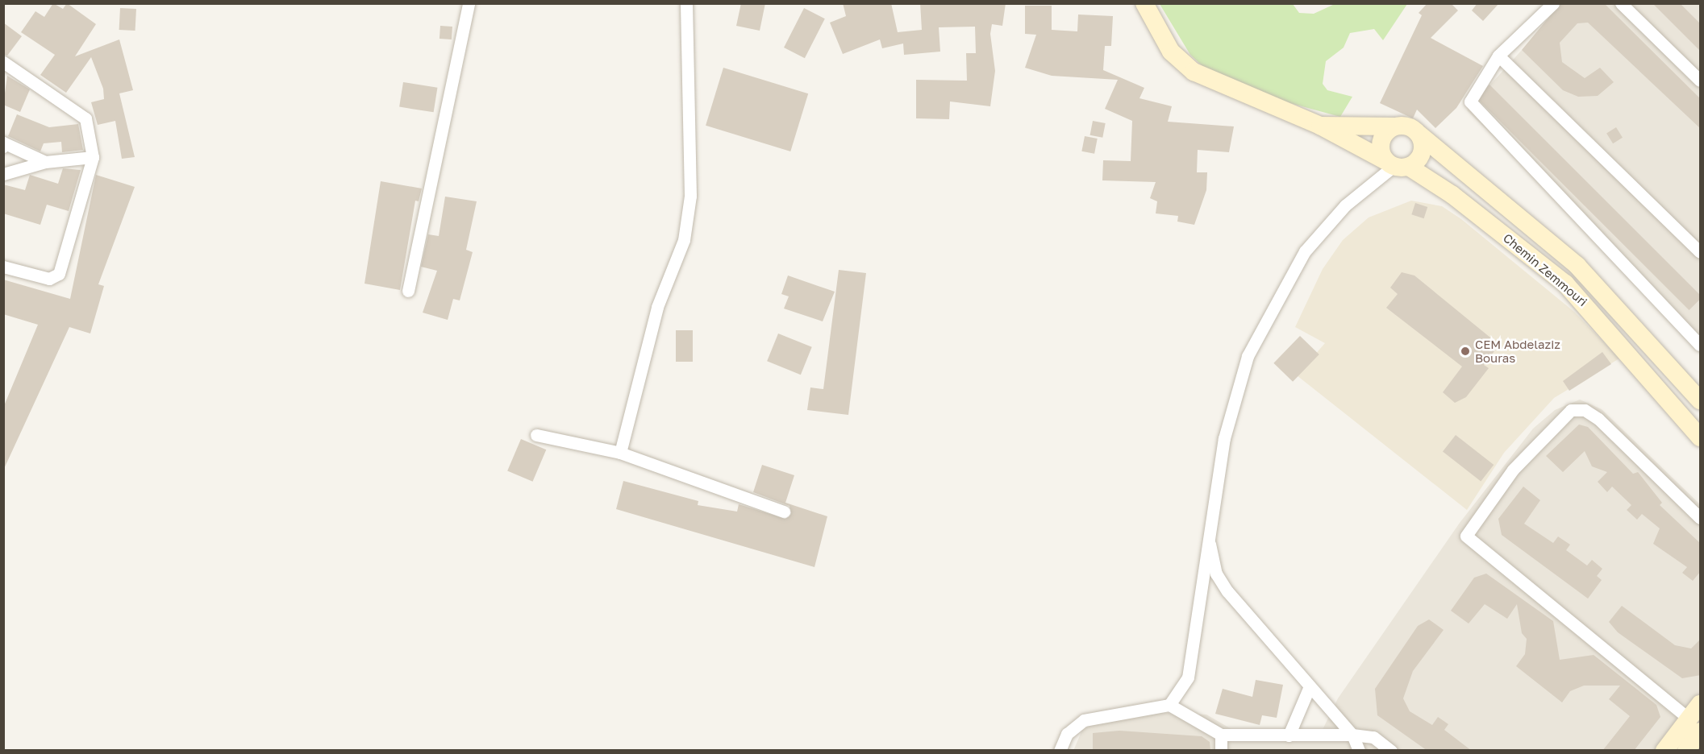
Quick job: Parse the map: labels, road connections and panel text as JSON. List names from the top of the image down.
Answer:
{
  "streets": {
    "street": ["Chemin Zemmouri"]
  },
  "places": ["CEM Abdelaziz Bouras"]
}
